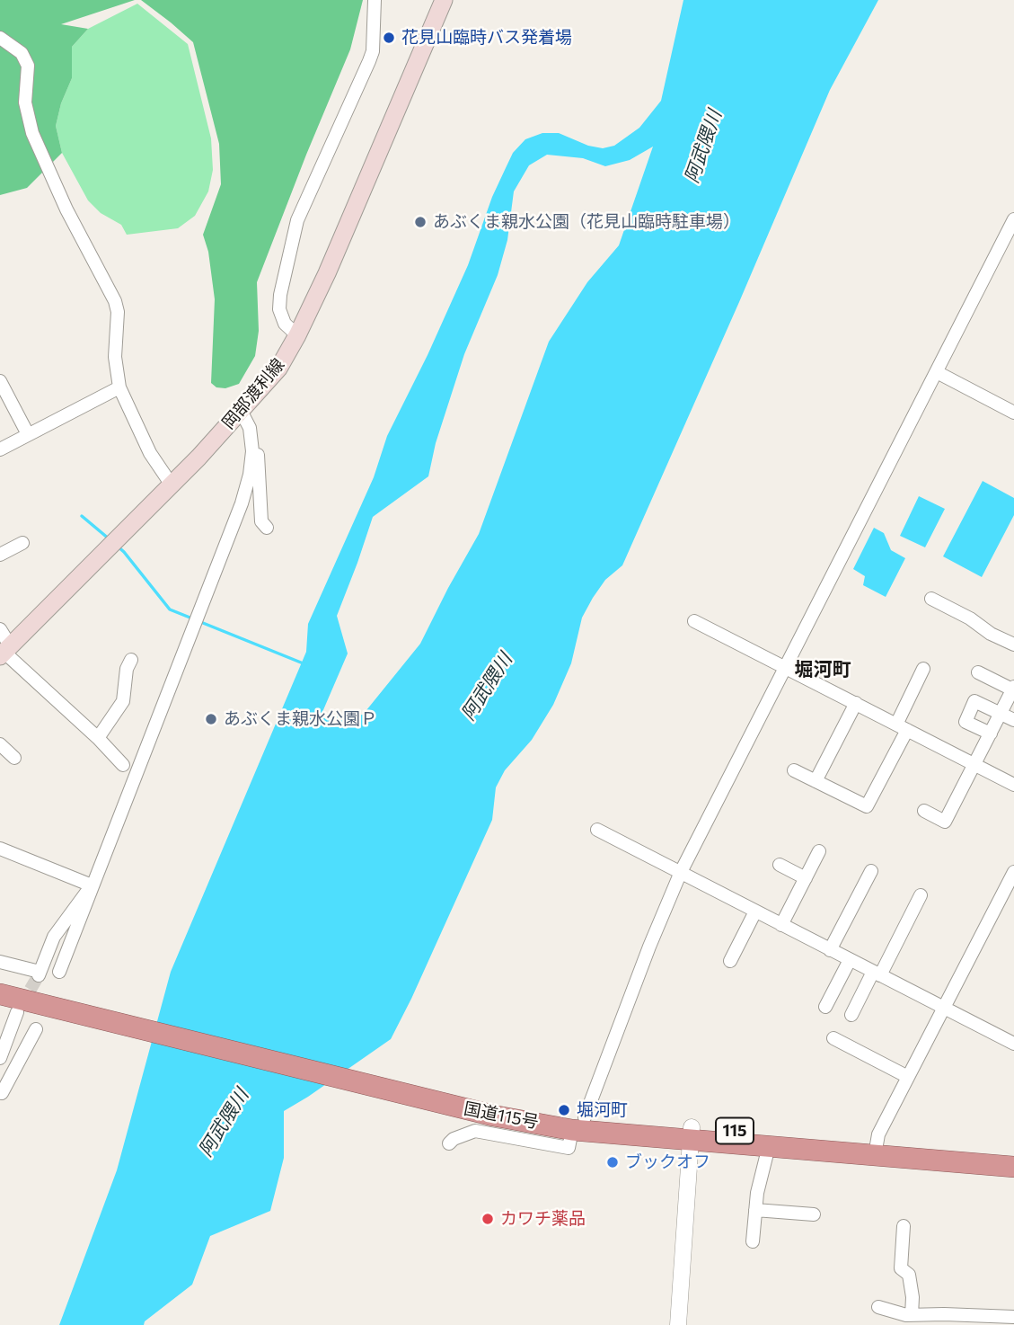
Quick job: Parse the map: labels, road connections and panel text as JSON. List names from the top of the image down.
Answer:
{
  "streets": {
    "highway": ["国道115号", "115"],
    "main road": ["岡部渡利線"]
  },
  "districts": ["堀河町"],
  "water": ["阿武隈川"],
  "places": [
    "花見山臨時バス発着場",
    "あぶくま親水公園（花見山臨時駐車場）",
    "あぶくま親水公園Ｐ",
    "堀河町",
    "ブックオフ",
    "カワチ薬品"
  ]
}
